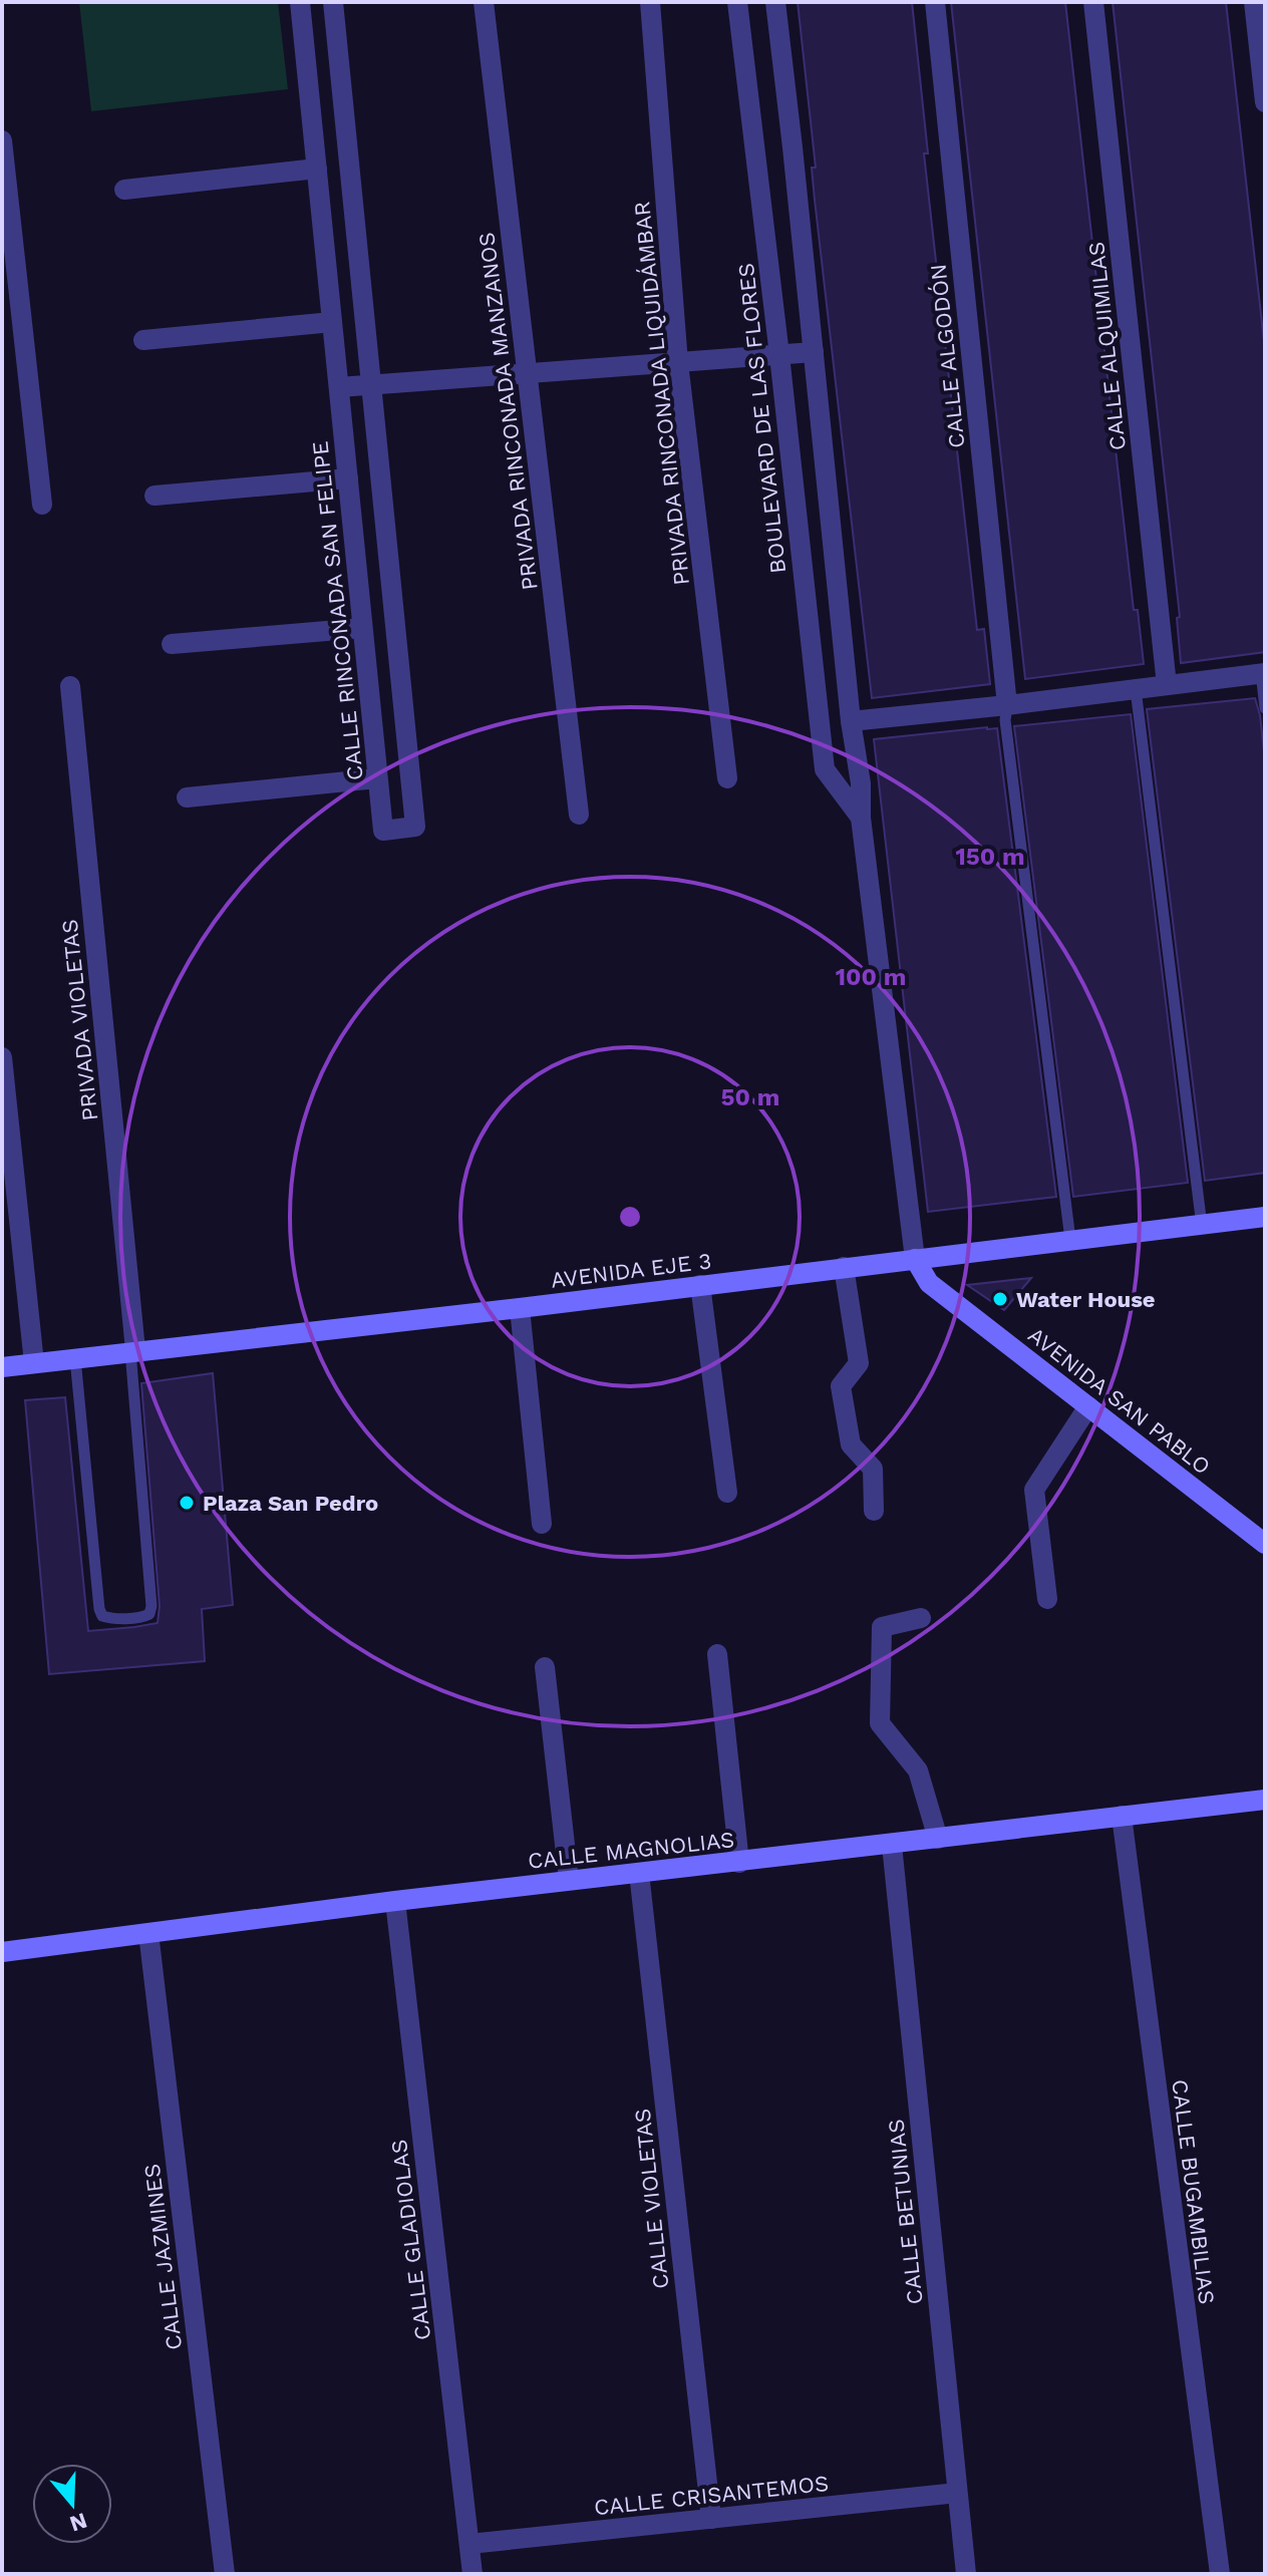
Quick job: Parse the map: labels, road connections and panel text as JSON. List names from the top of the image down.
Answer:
{
  "streets": {
    "main road": ["AVENIDA EJE 3", "AVENIDA SAN PABLO", "CALLE MAGNOLIAS"],
    "street": [
      "CALLE ALQUIMILAS",
      "CALLE ALGODÓN",
      "PRIVADA RINCONADA LIQUIDÁMBAR",
      "PRIVADA RINCONADA MANZANOS",
      "BOULEVARD DE LAS FLORES",
      "CALLE RINCONADA SAN FELIPE",
      "PRIVADA VIOLETAS",
      "CALLE BUGAMBILIAS",
      "CALLE VIOLETAS",
      "CALLE BETUNIAS",
      "CALLE GLADIOLAS",
      "CALLE JAZMINES",
      "CALLE CRISANTEMOS"
    ]
  },
  "crossings": [
    ["BOULEVARD DE LAS FLORES", "AVENIDA EJE 3"],
    ["BOULEVARD DE LAS FLORES", "AVENIDA SAN PABLO"],
    ["PRIVADA VIOLETAS", "AVENIDA EJE 3"],
    ["AVENIDA EJE 3", "AVENIDA SAN PABLO"],
    ["CALLE MAGNOLIAS", "CALLE BUGAMBILIAS"],
    ["CALLE MAGNOLIAS", "CALLE VIOLETAS"],
    ["CALLE MAGNOLIAS", "CALLE BETUNIAS"],
    ["CALLE MAGNOLIAS", "CALLE GLADIOLAS"],
    ["CALLE MAGNOLIAS", "CALLE JAZMINES"],
    ["CALLE VIOLETAS", "CALLE CRISANTEMOS"],
    ["CALLE BETUNIAS", "CALLE CRISANTEMOS"],
    ["CALLE GLADIOLAS", "CALLE CRISANTEMOS"]
  ],
  "places": ["Water House", "Plaza San Pedro"],
  "north": "bottom",
  "rings": ["150 m", "100 m", "50 m"]
}
